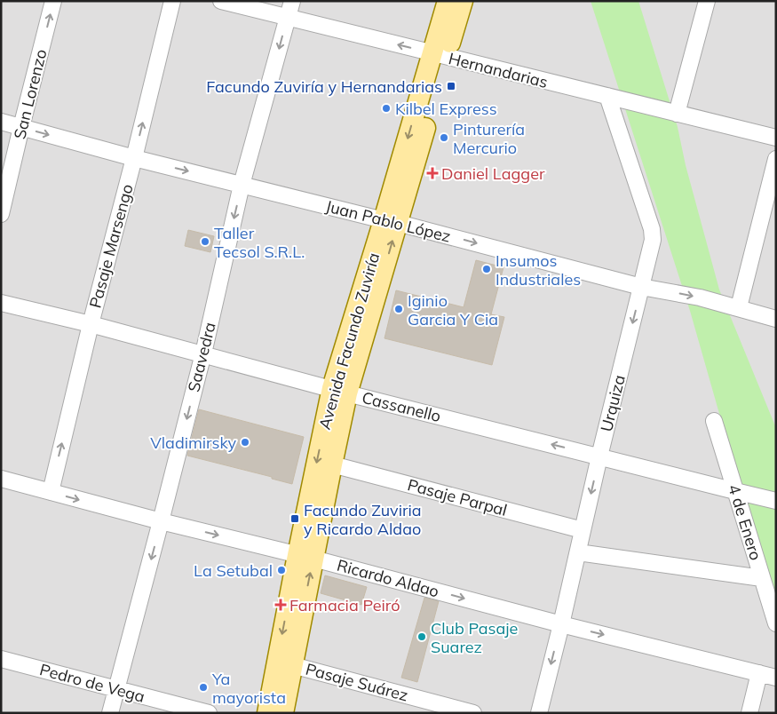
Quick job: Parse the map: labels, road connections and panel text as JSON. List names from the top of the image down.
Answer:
{
  "streets": {
    "main road": ["Avenida Facundo Zuviría"],
    "street": [
      "Hernandarias",
      "San Lorenzo",
      "Juan Pablo López",
      "Pasaje Marsengo",
      "Saavedra",
      "Urquiza",
      "Cassanello",
      "Pasaje Parpal",
      "4 de Enero",
      "Ricardo Aldao",
      "Pasaje Suárez",
      "Pedro de Vega"
    ]
  },
  "crossings": [
    ["Hernandarias", "Avenida Facundo Zuviría"],
    ["Hernandarias", "Saavedra"],
    ["Hernandarias", "Urquiza"],
    ["San Lorenzo", "Juan Pablo López"],
    ["Juan Pablo López", "Pasaje Marsengo"],
    ["Juan Pablo López", "Avenida Facundo Zuviría"],
    ["Juan Pablo López", "Saavedra"],
    ["Juan Pablo López", "Urquiza"],
    ["Pasaje Marsengo", "Cassanello"],
    ["Pasaje Marsengo", "Ricardo Aldao"],
    ["Avenida Facundo Zuviría", "Cassanello"],
    ["Avenida Facundo Zuviría", "Pasaje Parpal"],
    ["Avenida Facundo Zuviría", "Ricardo Aldao"],
    ["Avenida Facundo Zuviría", "Pasaje Suárez"],
    ["Saavedra", "Cassanello"],
    ["Saavedra", "Ricardo Aldao"],
    ["Saavedra", "Pedro de Vega"],
    ["Urquiza", "Cassanello"],
    ["Urquiza", "Pasaje Parpal"],
    ["Urquiza", "Ricardo Aldao"],
    ["Cassanello", "4 de Enero"]
  ],
  "one_way": [
    "San Lorenzo",
    "Juan Pablo López",
    "Pasaje Marsengo",
    "Saavedra",
    "Urquiza",
    "Ricardo Aldao"
  ],
  "places": {
    "transit": ["Facundo Zuviría y Hernandarias", "Facundo Zuviria y Ricardo Aldao"],
    "other": [
      "Kilbel Express",
      "Pinturería Mercurio",
      "Taller Tecsol S.R.L.",
      "Insumos Industriales",
      "Iginio Garcia Y Cia",
      "Vladimirsky",
      "La Setubal",
      "Club Pasaje Suarez",
      "Ya mayorista"
    ],
    "health": ["Daniel Lagger", "Farmacia Peiró"]
  }
}
